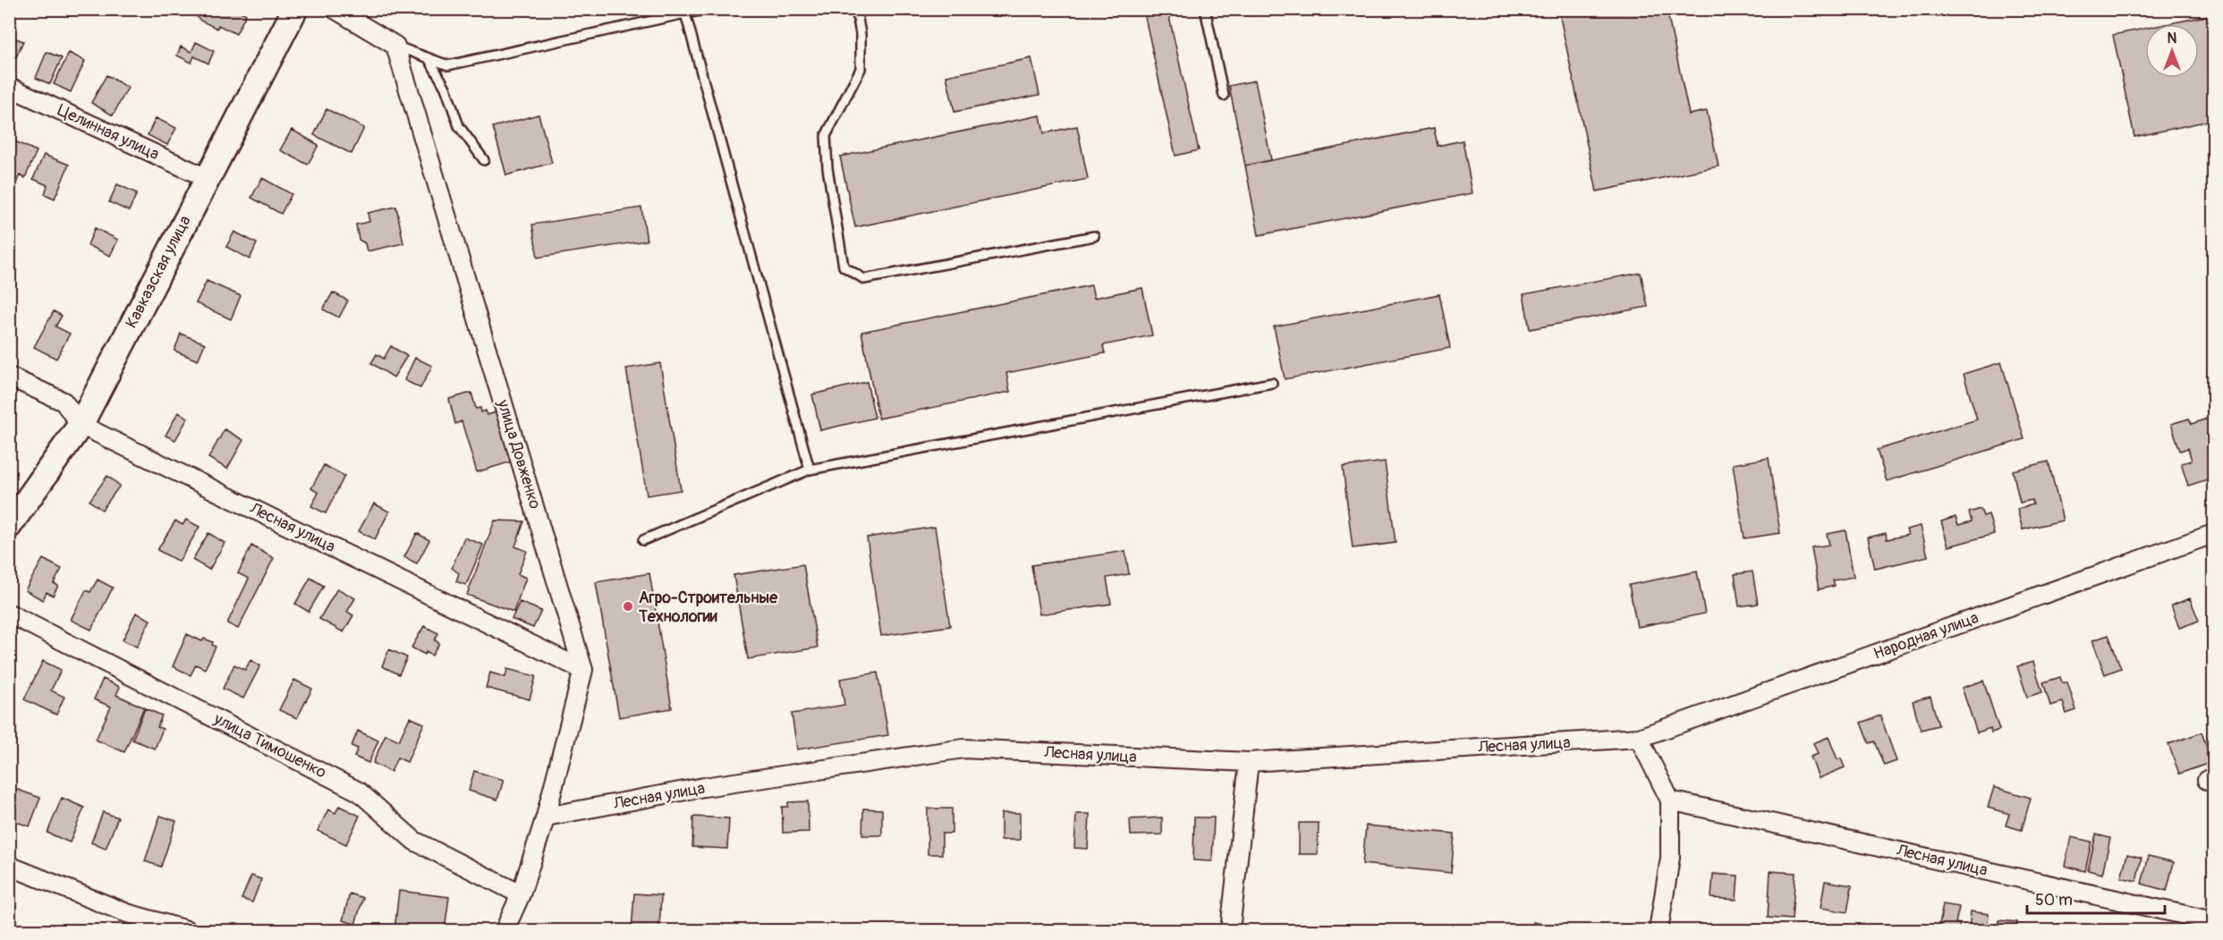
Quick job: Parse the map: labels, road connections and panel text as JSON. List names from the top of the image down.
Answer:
{
  "streets": {
    "street": [
      "Целинная улица",
      "Кавказская улица",
      "улица Довженко",
      "Лесная улица",
      "Народная улица",
      "улица Тимошенко"
    ]
  },
  "crossings": [
    ["Целинная улица", "Кавказская улица"],
    ["Кавказская улица", "Лесная улица"],
    ["улица Довженко", "Лесная улица"],
    ["Лесная улица", "Народная улица"]
  ],
  "places": ["Агро-Строительные Технологии"],
  "scale_bar": "50 m",
  "north": "top"
}
